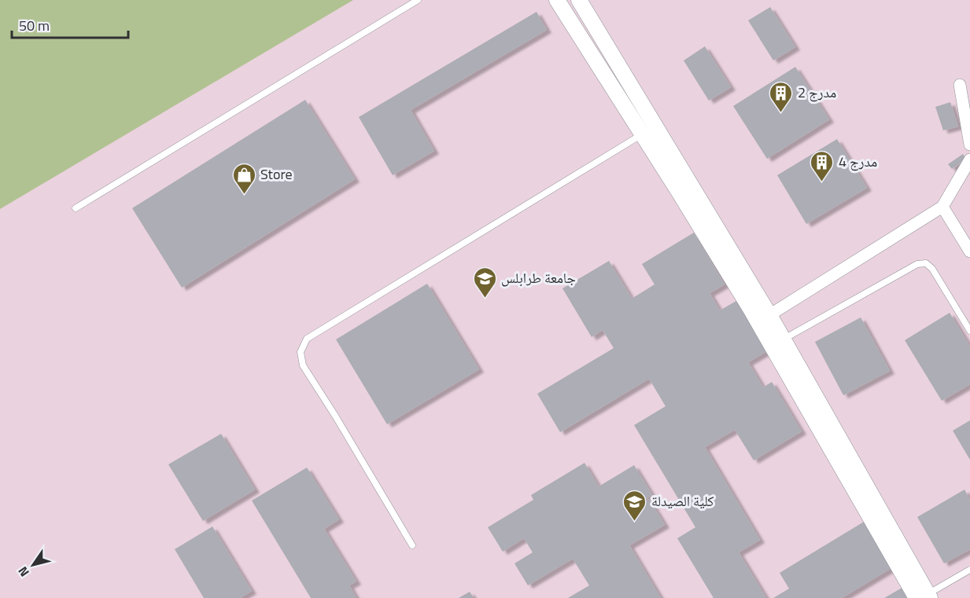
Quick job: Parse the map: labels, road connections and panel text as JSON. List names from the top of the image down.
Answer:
{
  "places": {
    "building": ["مدرج 2", "مدرج 4"],
    "shop": ["Store"],
    "school or university": ["جامعة طرابلس", "كلية الصيدلة"]
  },
  "scale_bar": "50 m",
  "north": "bottom left"
}
